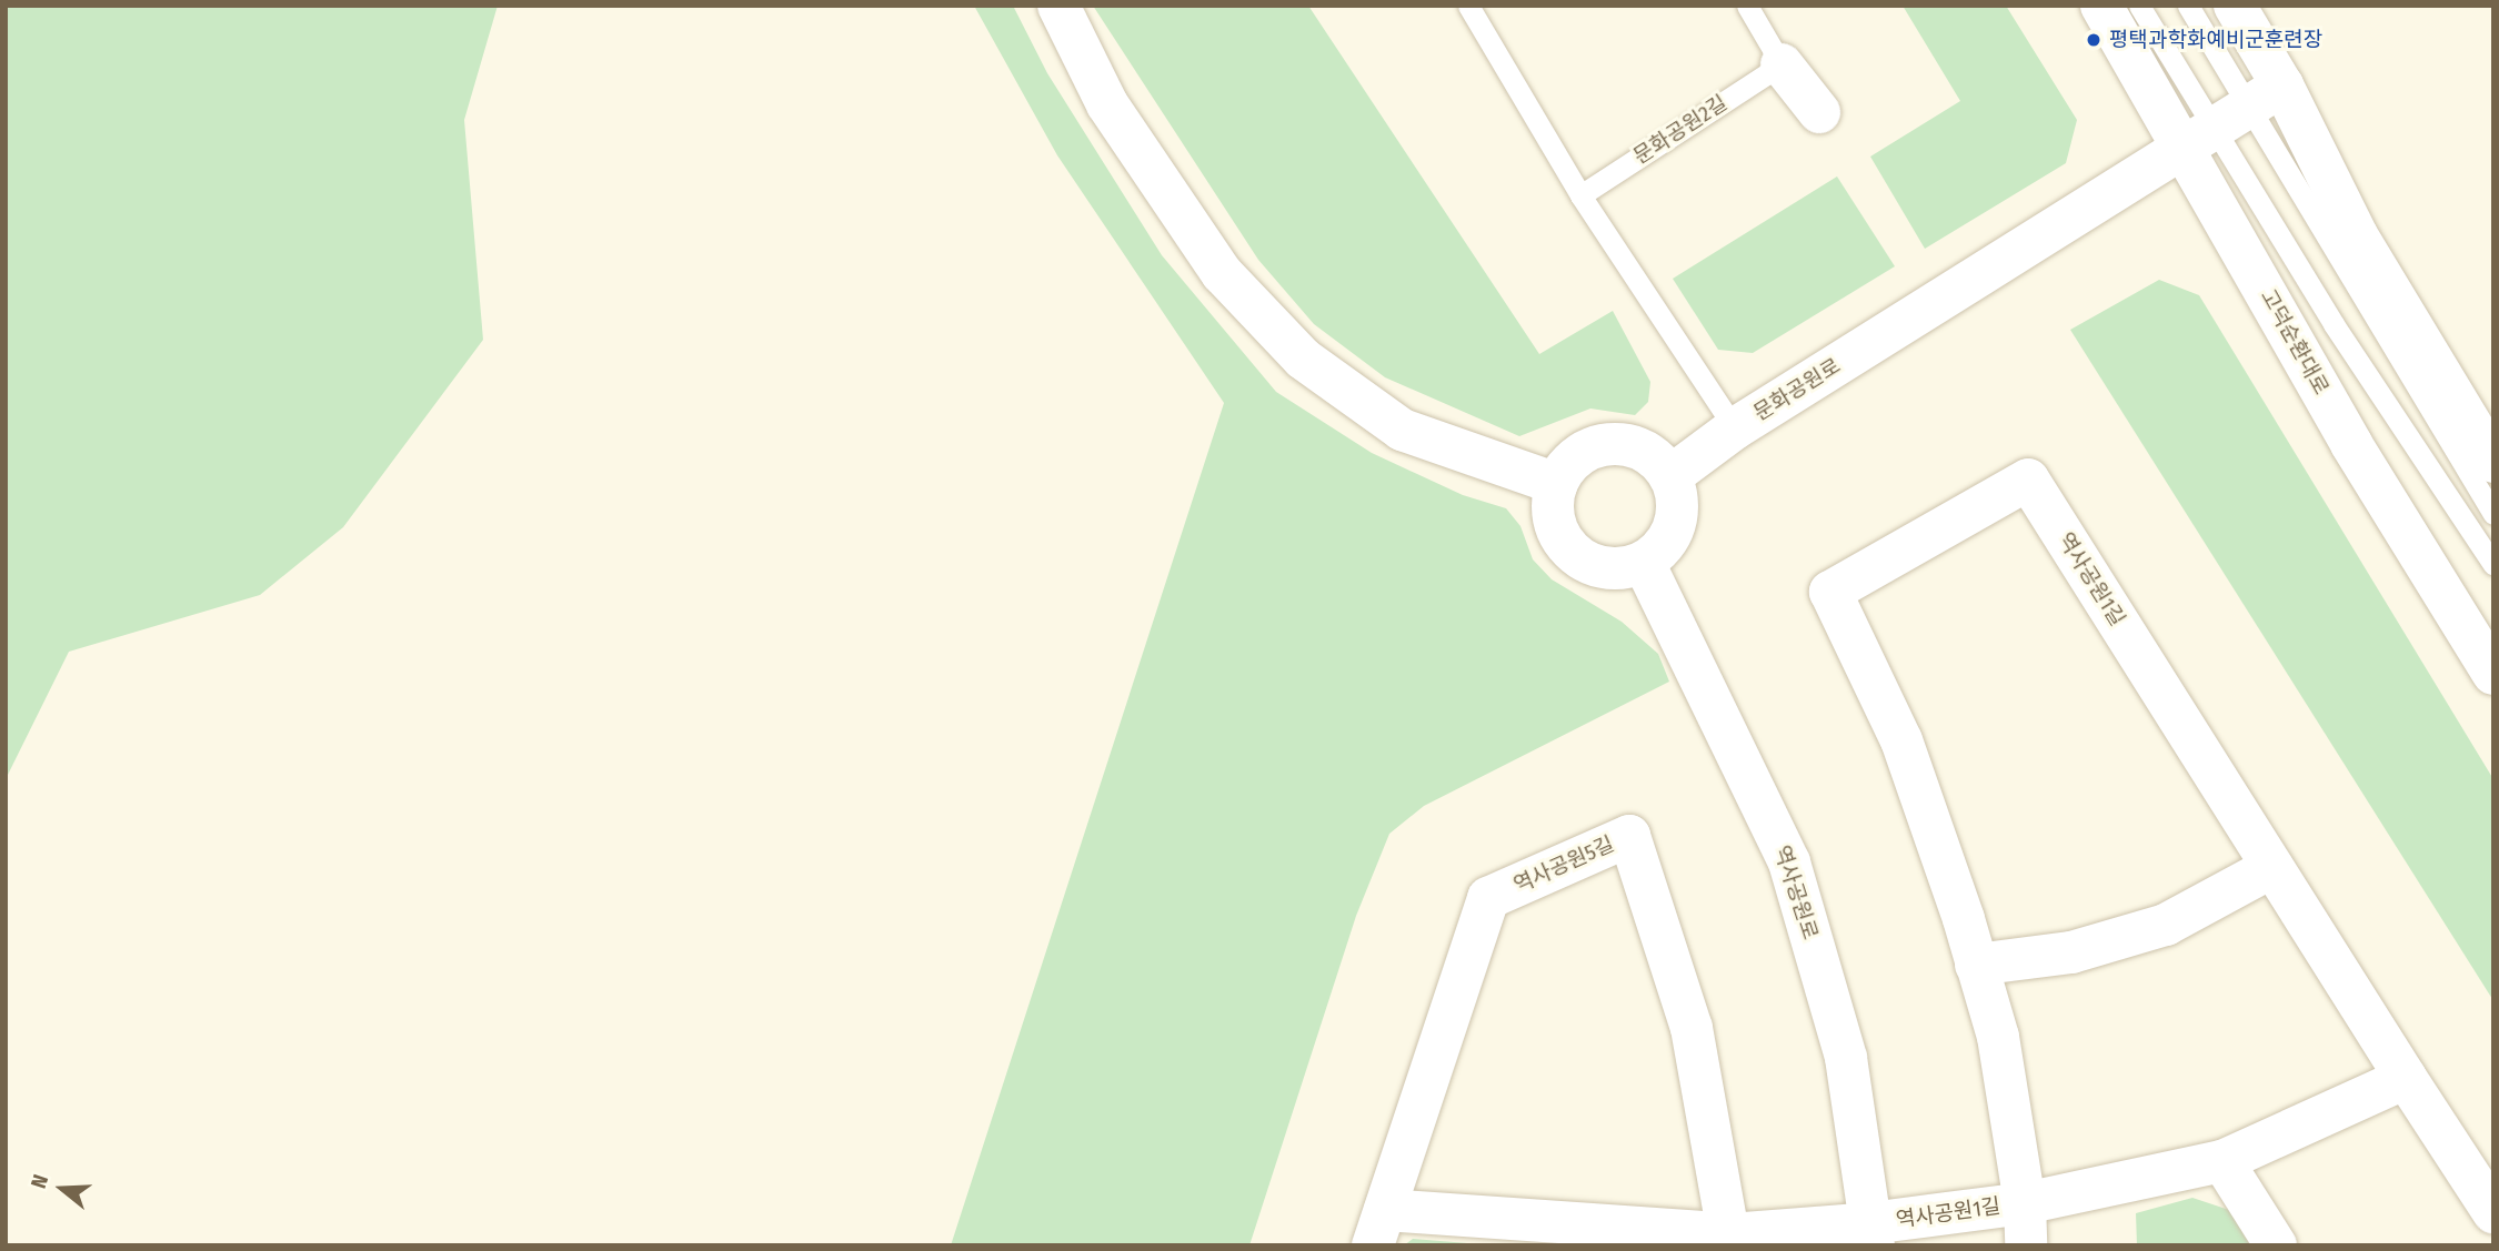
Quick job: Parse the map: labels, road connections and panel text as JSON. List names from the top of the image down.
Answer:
{
  "streets": {
    "street": [
      "고덕순환대로",
      "문화공원로",
      "역사공원1길",
      "역사공원5길",
      "역사공원로"
    ],
    "lane": ["문화공원2길"]
  },
  "crossings": [
    ["문화공원2길", "문화공원로"],
    ["고덕순환대로", "문화공원로"],
    ["역사공원1길", "역사공원5길"],
    ["역사공원1길", "역사공원로"]
  ],
  "places": ["평택과학화예비군훈련장"],
  "north": "left"
}
